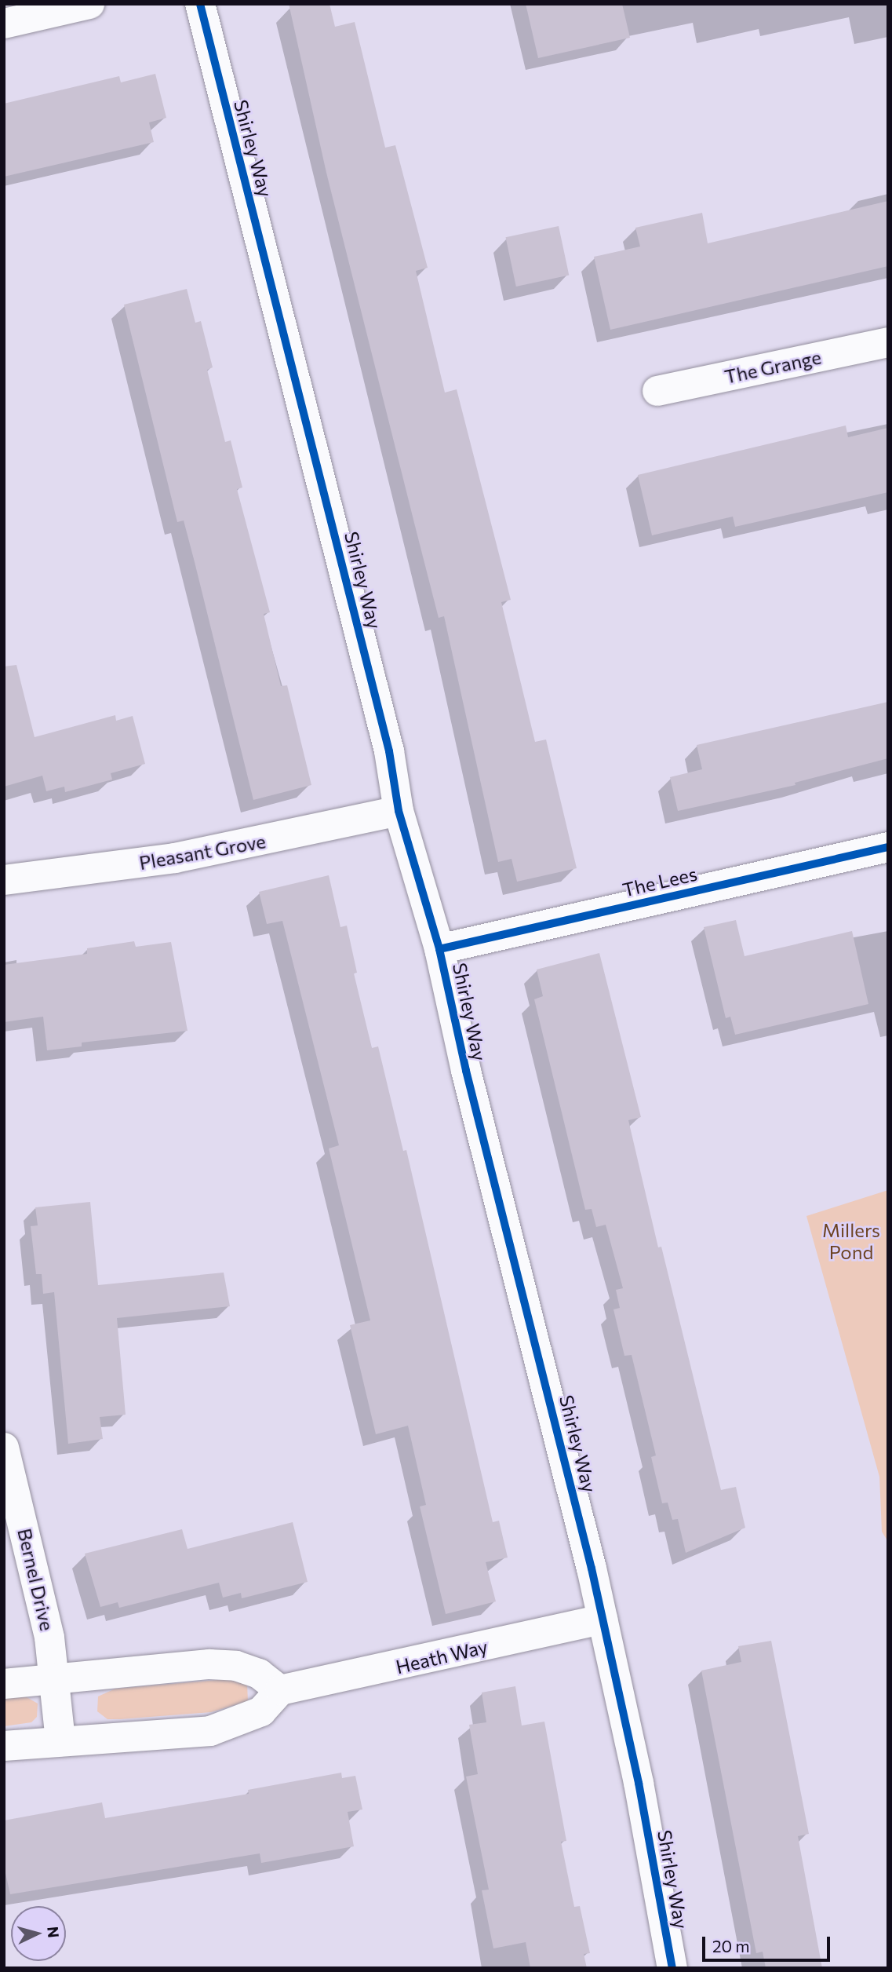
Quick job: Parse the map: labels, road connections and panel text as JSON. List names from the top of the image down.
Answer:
{
  "streets": {
    "street": [
      "Shirley Way",
      "The Grange",
      "Pleasant Grove",
      "The Lees",
      "Bernel Drive",
      "Heath Way"
    ]
  },
  "crossings": [
    ["Shirley Way", "Pleasant Grove"],
    ["Shirley Way", "The Lees"],
    ["Shirley Way", "Heath Way"]
  ],
  "parks": ["Millers Pond"],
  "scale_bar": "20 m",
  "north": "right"
}
